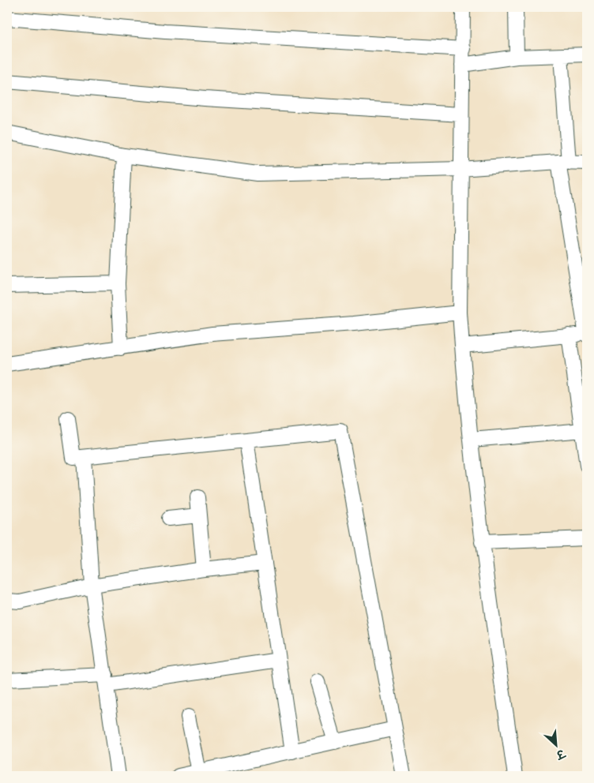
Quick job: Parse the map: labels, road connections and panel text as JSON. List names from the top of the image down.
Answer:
{
  "north": "bottom right"
}
